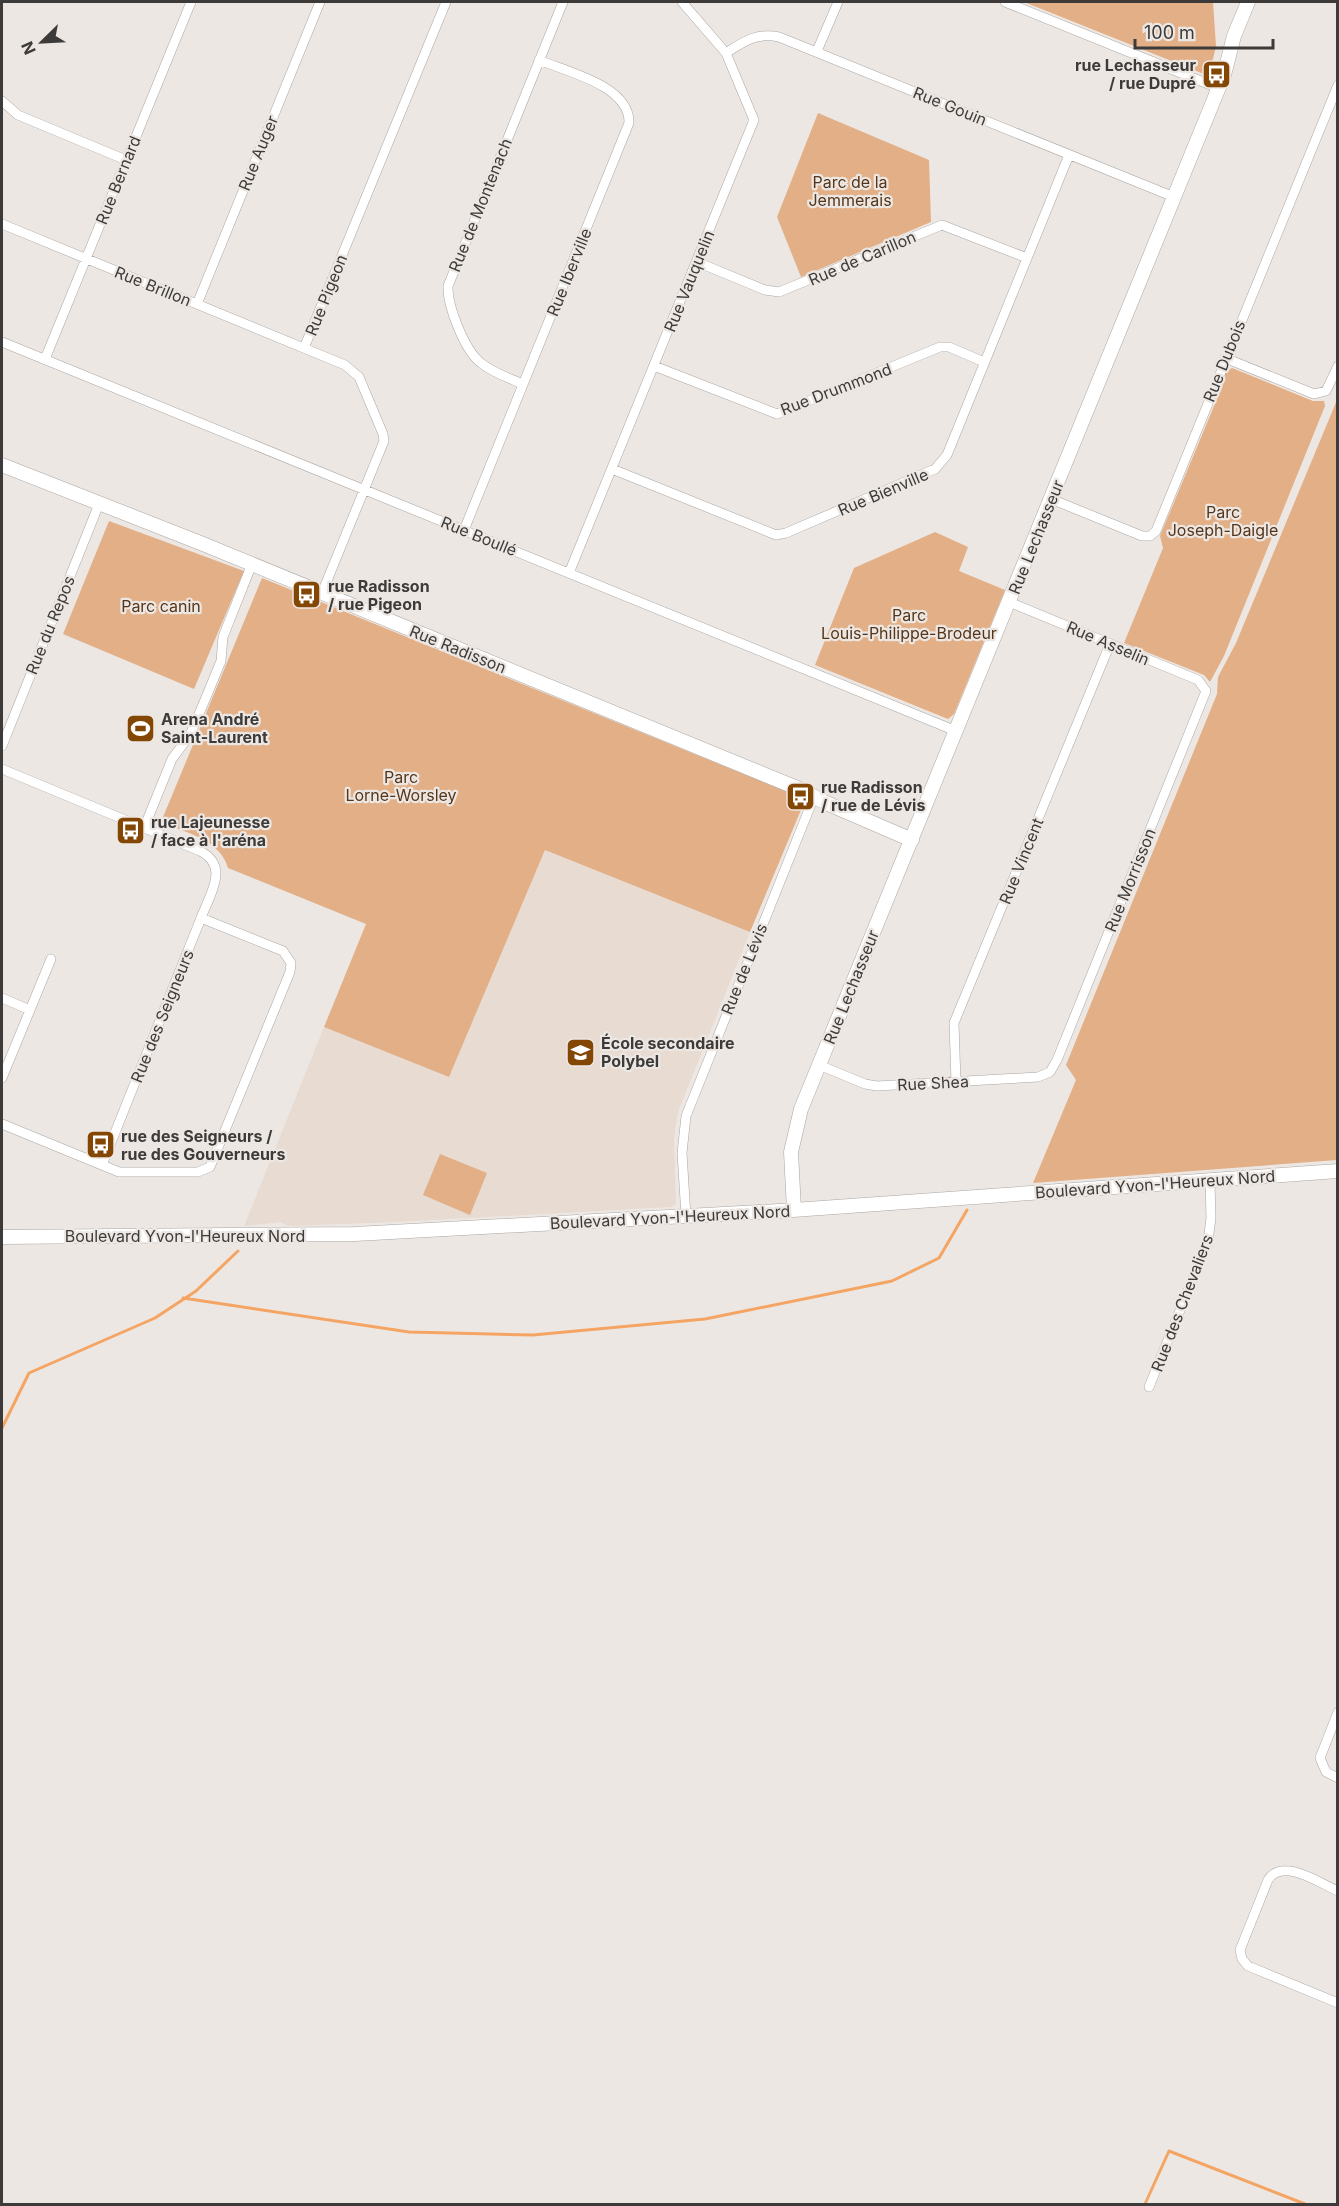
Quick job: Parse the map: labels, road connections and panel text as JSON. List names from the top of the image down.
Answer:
{
  "streets": {
    "street": [
      "Rue Gouin",
      "Rue Auger",
      "Rue Bernard",
      "Rue de Montenach",
      "Rue de Carillon",
      "Rue Iberville",
      "Rue Vauquelin",
      "Rue Brillon",
      "Rue Pigeon",
      "Rue Dubois",
      "Rue Drummond",
      "Rue Bienville",
      "Rue Boullé",
      "Rue Lechasseur",
      "Rue du Repos",
      "Rue Asselin",
      "Rue Radisson",
      "Rue Vincent",
      "Rue Morrisson",
      "Rue de Lévis",
      "Rue des Seigneurs",
      "Rue Shea",
      "Boulevard Yvon-l'Heureux Nord",
      "Rue des Chevaliers"
    ]
  },
  "crossings": [
    ["Rue Gouin", "Rue Vauquelin"],
    ["Rue Gouin", "Rue Bienville"],
    ["Rue Gouin", "Rue Lechasseur"],
    ["Rue Auger", "Rue Brillon"],
    ["Rue Bernard", "Rue Brillon"],
    ["Rue Bernard", "Rue Boullé"],
    ["Rue de Montenach", "Rue Iberville"],
    ["Rue de Carillon", "Rue Vauquelin"],
    ["Rue de Carillon", "Rue Bienville"],
    ["Rue Iberville", "Rue Boullé"],
    ["Rue Vauquelin", "Rue Drummond"],
    ["Rue Vauquelin", "Rue Bienville"],
    ["Rue Vauquelin", "Rue Boullé"],
    ["Rue Brillon", "Rue Pigeon"],
    ["Rue Pigeon", "Rue Boullé"],
    ["Rue Pigeon", "Rue Radisson"],
    ["Rue Dubois", "Rue Lechasseur"],
    ["Rue Drummond", "Rue Bienville"],
    ["Rue Boullé", "Rue Lechasseur"],
    ["Rue Lechasseur", "Rue Asselin"],
    ["Rue Lechasseur", "Rue Radisson"],
    ["Rue Lechasseur", "Rue Shea"],
    ["Rue Lechasseur", "Boulevard Yvon-l'Heureux Nord"],
    ["Rue du Repos", "Rue Radisson"],
    ["Rue Asselin", "Rue Vincent"],
    ["Rue Asselin", "Rue Morrisson"],
    ["Rue Radisson", "Rue de Lévis"],
    ["Rue Vincent", "Rue Shea"],
    ["Rue Morrisson", "Rue Shea"],
    ["Rue de Lévis", "Boulevard Yvon-l'Heureux Nord"],
    ["Boulevard Yvon-l'Heureux Nord", "Rue des Chevaliers"]
  ],
  "parks": [
    "Parc de la Jemmerais",
    "Parc Joseph-Daigle",
    "Parc canin",
    "Parc Louis-Philippe-Brodeur",
    "Parc Lorne-Worsley"
  ],
  "places": {
    "bus stop": [
      "rue Lechasseur / rue Dupré",
      "rue Radisson / rue Pigeon",
      "rue Radisson / rue de Lévis",
      "rue Lajeunesse / face à l'aréna",
      "rue des Seigneurs / rue des Gouverneurs"
    ],
    "sports": ["Arena André Saint-Laurent"],
    "school or university": ["École secondaire Polybel"]
  },
  "scale_bar": "100 m",
  "north": "bottom left"
}
